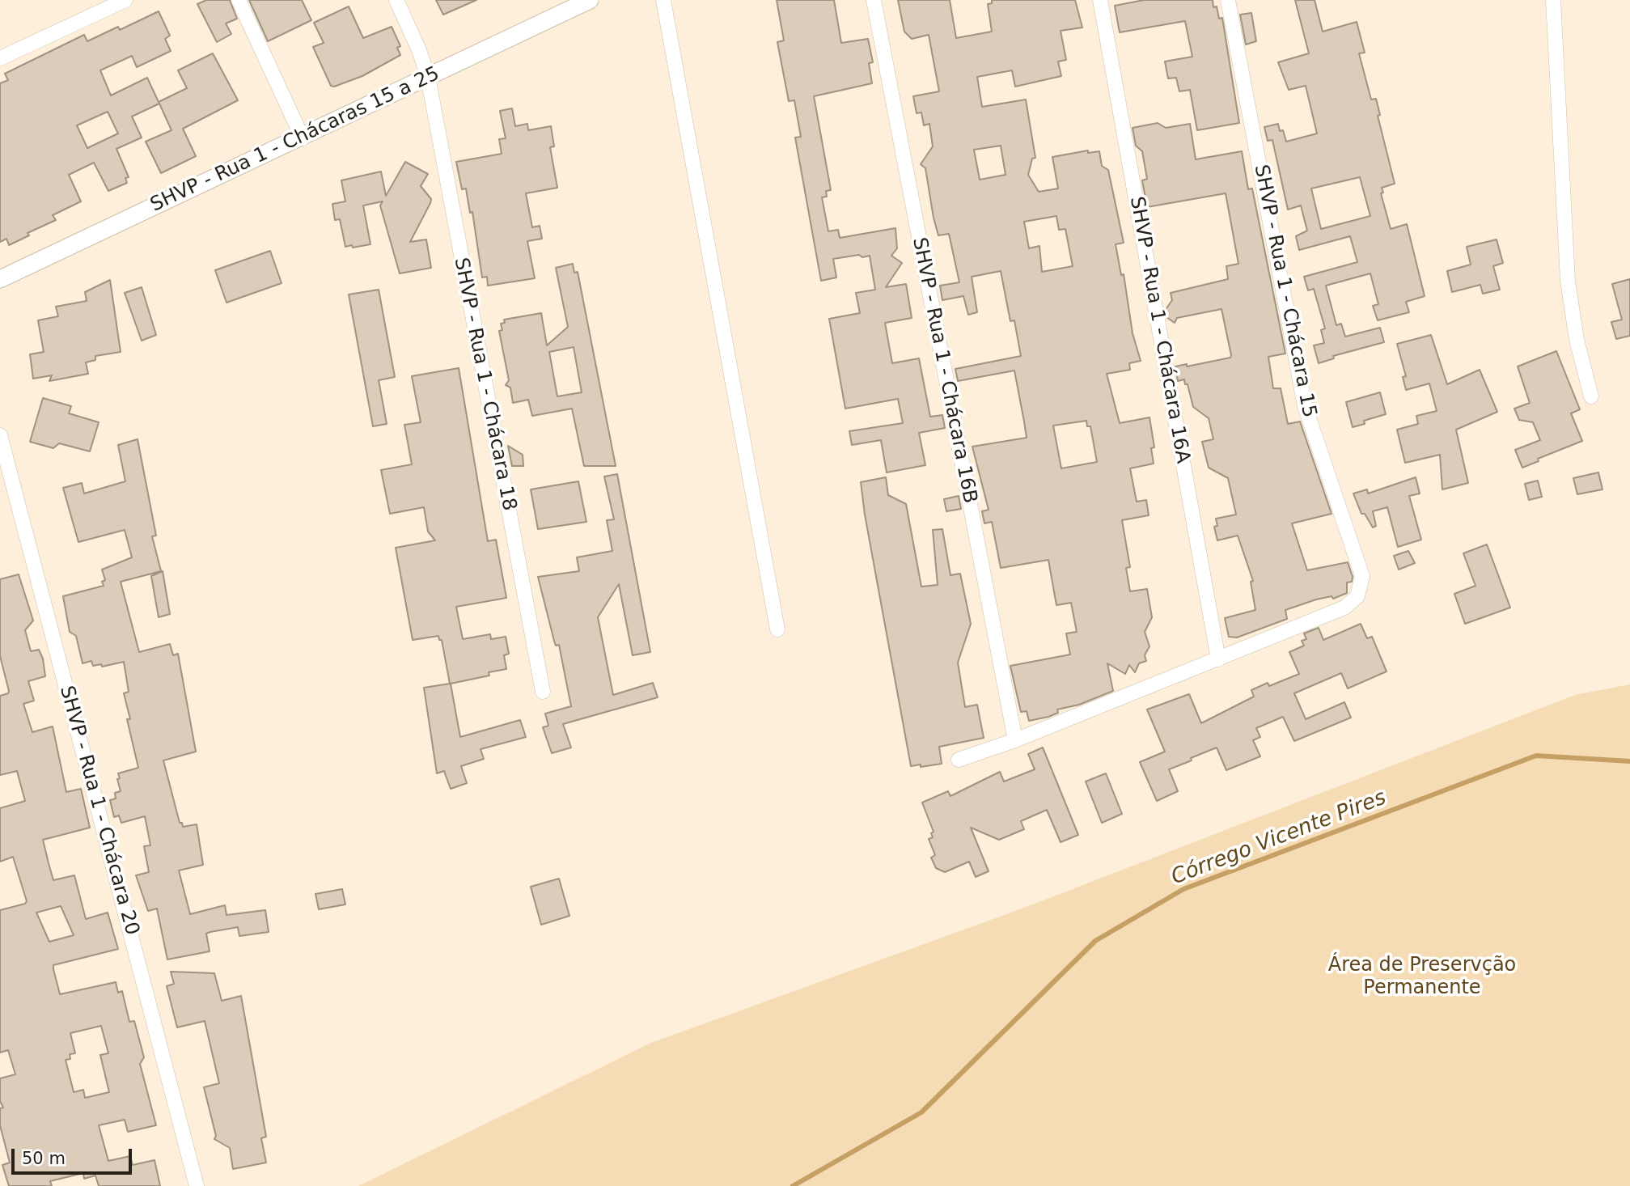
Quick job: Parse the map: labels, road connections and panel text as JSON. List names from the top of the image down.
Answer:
{
  "streets": {
    "street": [
      "SHVP - Rua 1 - Chácaras 15 a 25",
      "SHVP - Rua 1 - Chácara 15",
      "SHVP - Rua 1 - Chácara 16A",
      "SHVP - Rua 1 - Chácara 16B",
      "SHVP - Rua 1 - Chácara 18",
      "SHVP - Rua 1 - Chácara 20"
    ]
  },
  "crossings": [
    ["SHVP - Rua 1 - Chácaras 15 a 25", "SHVP - Rua 1 - Chácara 18"],
    ["SHVP - Rua 1 - Chácara 15", "SHVP - Rua 1 - Chácara 16A"]
  ],
  "water": ["Córrego Vicente Pires"],
  "parks": ["Área de Preservção Permanente"],
  "scale_bar": "50 m"
}
